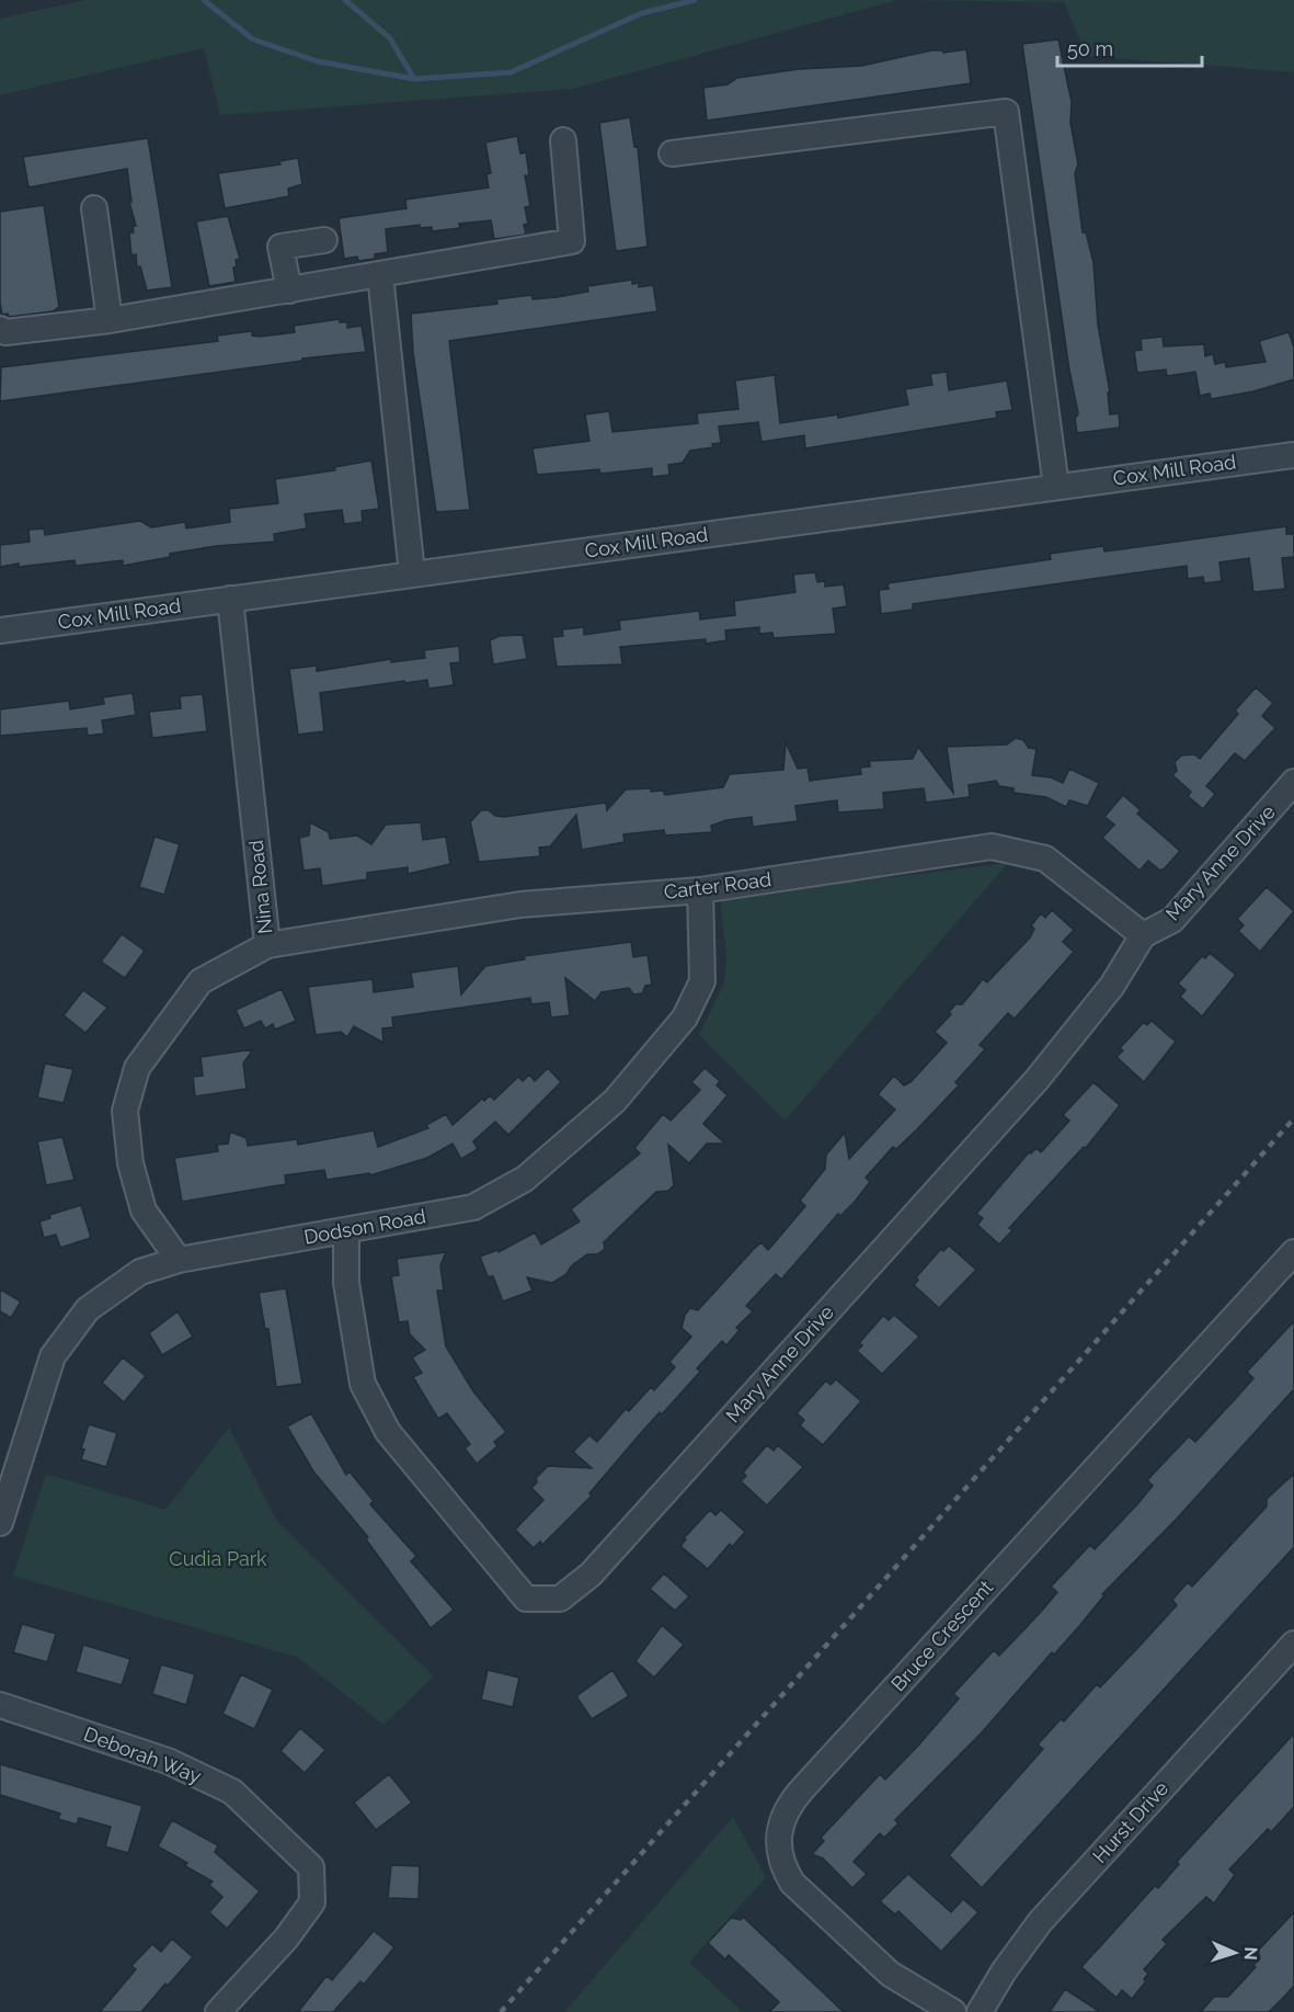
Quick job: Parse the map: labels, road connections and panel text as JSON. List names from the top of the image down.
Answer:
{
  "streets": {
    "street": [
      "Cox Mill Road",
      "Mary Anne Drive",
      "Carter Road",
      "Nina Road",
      "Dodson Road",
      "Bruce Crescent",
      "Deborah Way",
      "Hurst Drive"
    ]
  },
  "crossings": [
    ["Cox Mill Road", "Nina Road"],
    ["Mary Anne Drive", "Carter Road"],
    ["Mary Anne Drive", "Dodson Road"],
    ["Carter Road", "Nina Road"],
    ["Carter Road", "Dodson Road"],
    ["Nina Road", "Dodson Road"]
  ],
  "parks": ["Cudia Park"],
  "scale_bar": "50 m",
  "north": "right"
}
